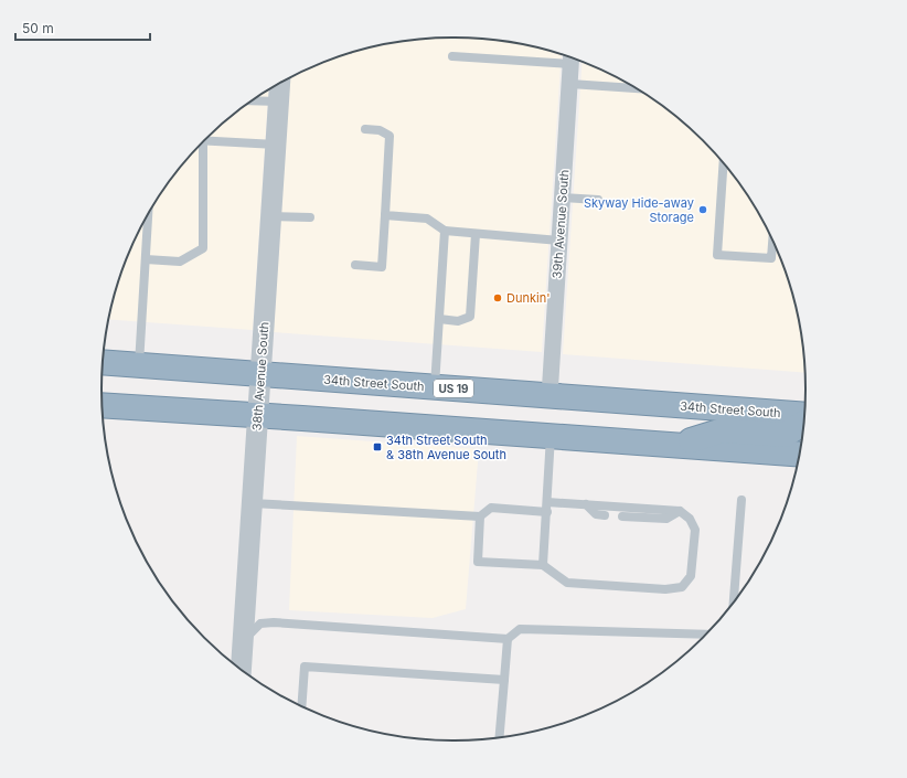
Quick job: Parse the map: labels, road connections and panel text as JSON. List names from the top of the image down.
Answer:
{
  "streets": {
    "highway": ["34th Street South", "US 19"],
    "street": ["39th Avenue South", "38th Avenue South"]
  },
  "crossings": [
    ["39th Avenue South", "34th Street South"],
    ["38th Avenue South", "34th Street South"]
  ],
  "places": {
    "other": ["Skyway Hide-away Storage", "Dunkin'"],
    "transit": ["34th Street South & 38th Avenue South"]
  },
  "scale_bar": "50 m"
}
